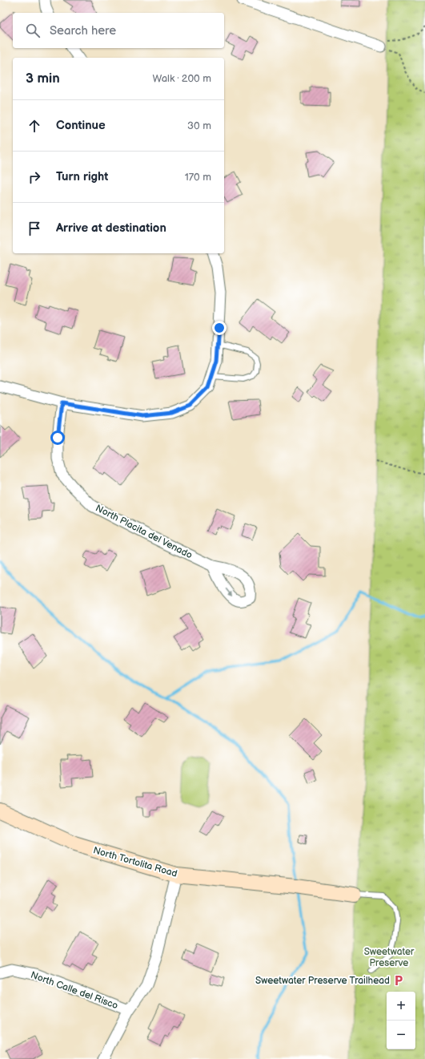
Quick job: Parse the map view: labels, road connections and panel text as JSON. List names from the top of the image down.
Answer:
{
  "streets": {
    "street": ["North Placita del Venado", "North Tortolita Road", "North Calle del Risco"]
  },
  "parks": ["Sweetwater Preserve"],
  "places": {
    "parking": ["Sweetwater Preserve Trailhead"]
  },
  "page": {
    "search": "Search here",
    "heading": ["3 min", "Walk · 200 m"],
    "list": [
      ["Continue", "30 m"],
      ["Turn right", "170 m"],
      "Arrive at destination"
    ],
    "map_buttons": ["+", "−"]
  }
}
